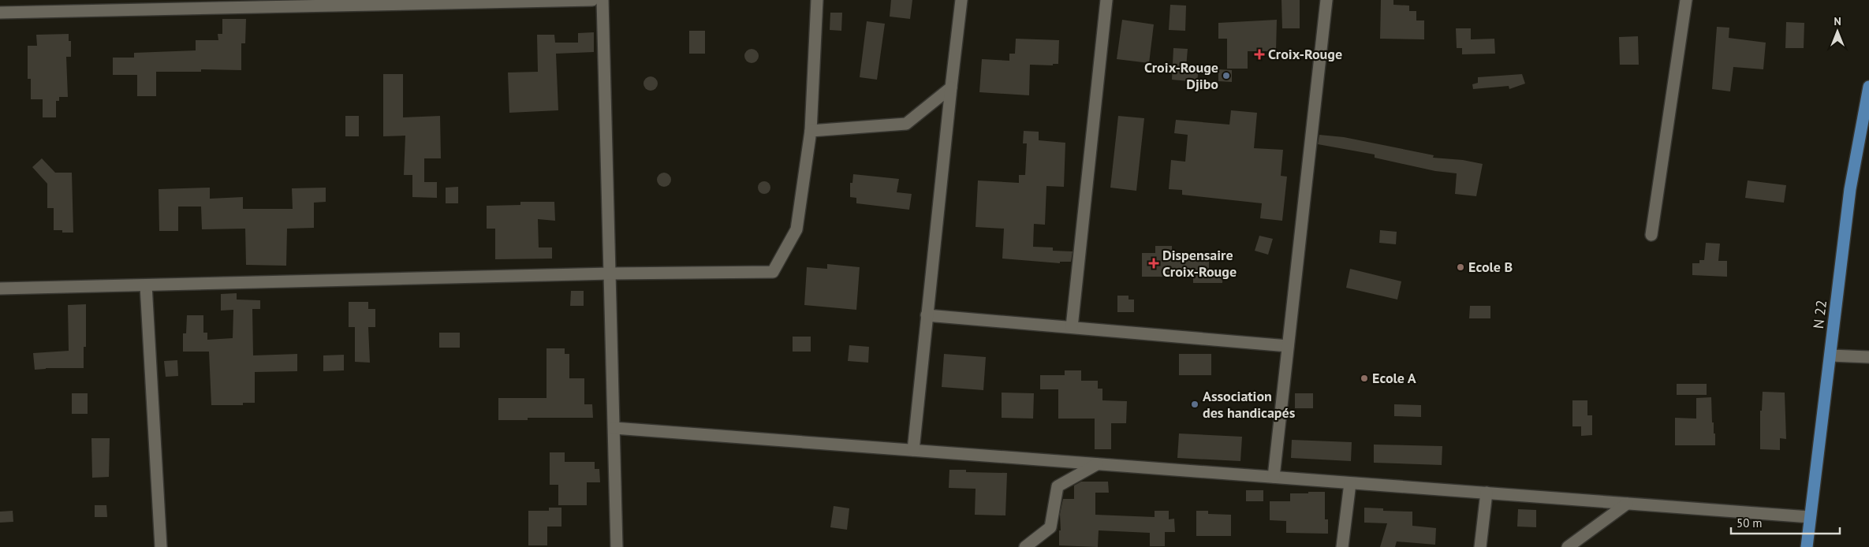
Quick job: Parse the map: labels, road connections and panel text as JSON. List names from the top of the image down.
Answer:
{
  "streets": {
    "main road": ["N 22"]
  },
  "places": {
    "health": ["Croix-Rouge", "Dispensaire Croix-Rouge"],
    "other": [
      "Croix-Rouge Djibo",
      "Ecole B",
      "Ecole A",
      "Association des handicapés"
    ]
  },
  "scale_bar": "50 m",
  "north": "top"
}
